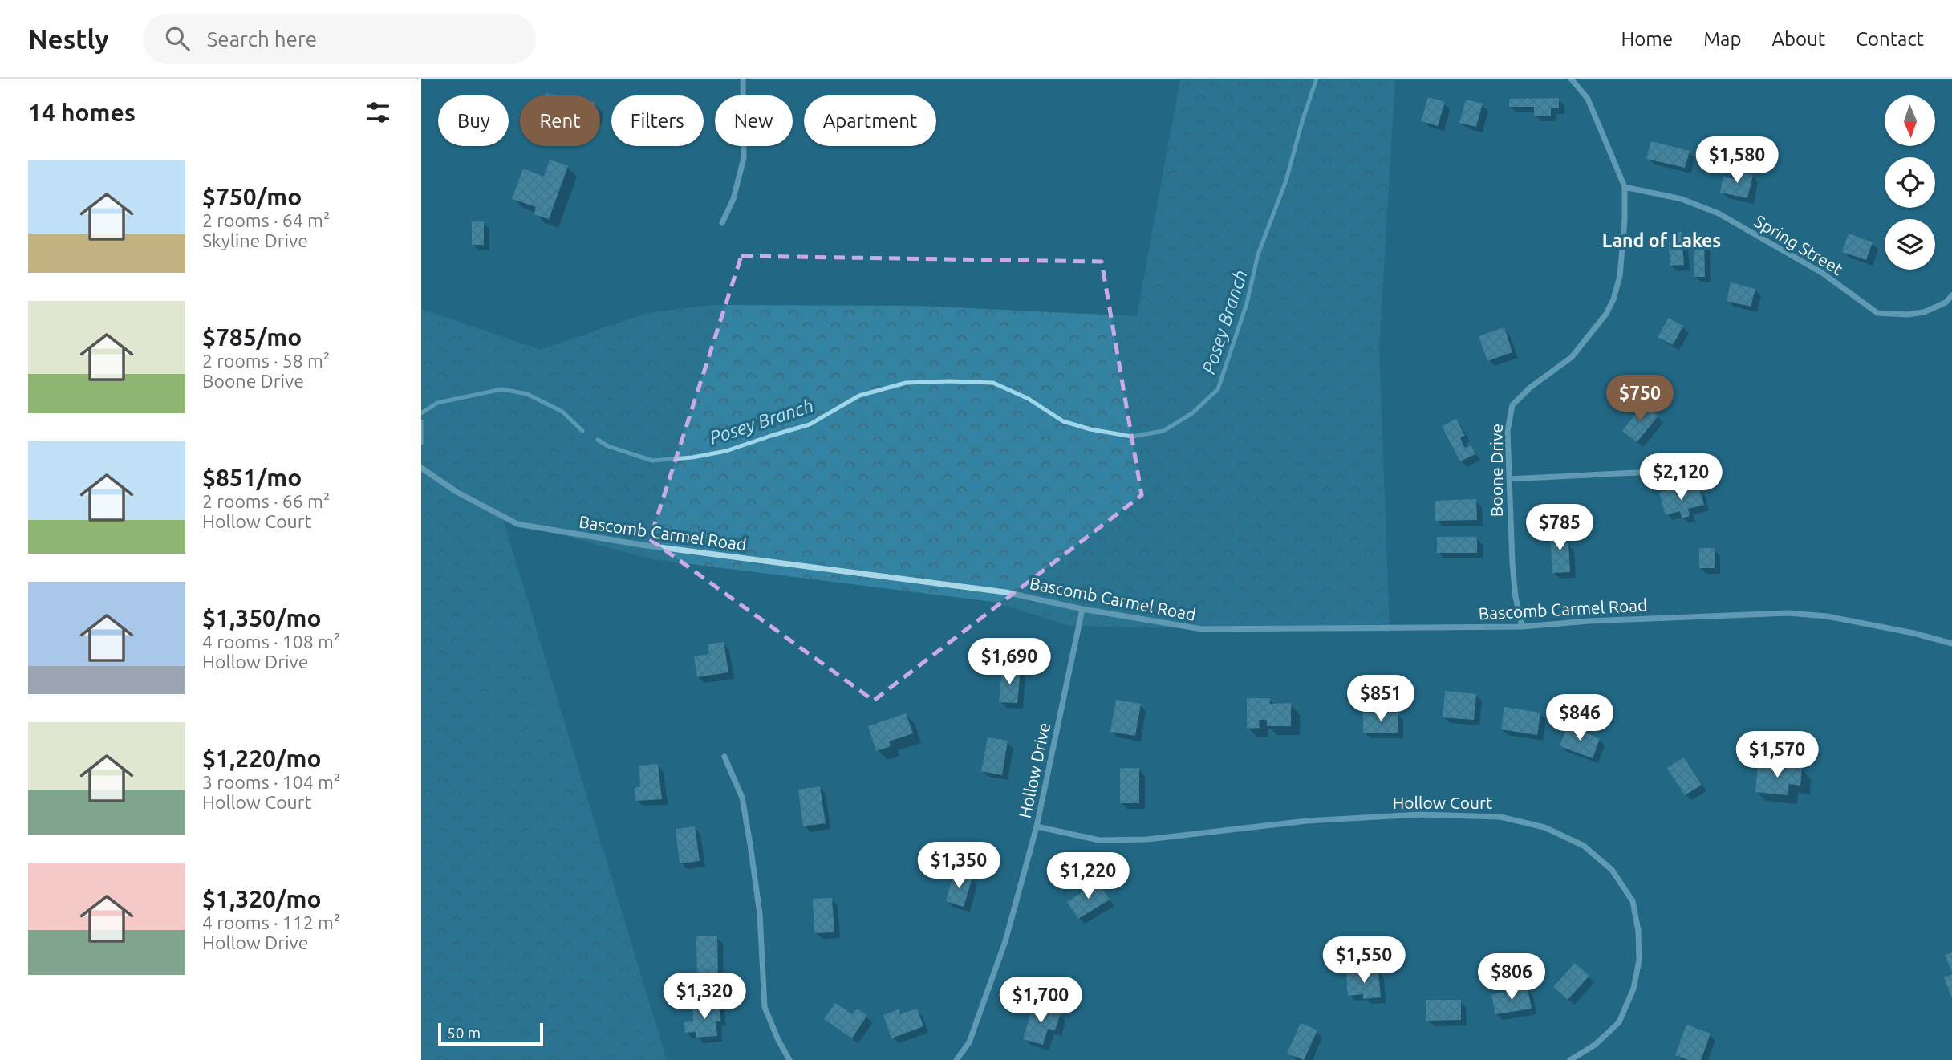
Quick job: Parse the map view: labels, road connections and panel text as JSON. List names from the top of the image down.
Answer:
{
  "streets": {
    "street": [
      "Spring Street",
      "Boone Drive",
      "Bascomb Carmel Road",
      "Hollow Drive",
      "Hollow Court"
    ]
  },
  "crossings": [
    ["Spring Street", "Boone Drive"],
    ["Boone Drive", "Bascomb Carmel Road"],
    ["Bascomb Carmel Road", "Hollow Drive"],
    ["Hollow Drive", "Hollow Court"]
  ],
  "districts": ["Land of Lakes"],
  "water": ["Posey Branch"],
  "scale_bar": "50 m",
  "north": "bottom",
  "page": {
    "header": "Nestly",
    "search": "Search here",
    "nav": [
      "Home",
      "Map",
      "About",
      "Contact"
    ],
    "heading": "14 homes",
    "chip": [
      "Buy",
      "Rent",
      "Filters",
      "New",
      "Apartment"
    ],
    "price": [
      "$1,580",
      "$750",
      "$2,120",
      "$785",
      "$1,690",
      "$851",
      "$846",
      "$1,570",
      "$1,350",
      "$1,220",
      "$1,550",
      "$806",
      "$1,320",
      "$1,700"
    ],
    "list": [
      {
        "name": "$750/mo",
        "note": "2 rooms · 64 m² · Skyline Drive"
      },
      {
        "name": "$785/mo",
        "note": "2 rooms · 58 m² · Boone Drive"
      },
      {
        "name": "$851/mo",
        "note": "2 rooms · 66 m² · Hollow Court"
      },
      {
        "name": "$1,350/mo",
        "note": "4 rooms · 108 m² · Hollow Drive"
      },
      {
        "name": "$1,220/mo",
        "note": "3 rooms · 104 m² · Hollow Court"
      },
      {
        "name": "$1,320/mo",
        "note": "4 rooms · 112 m² · Hollow Drive"
      }
    ],
    "scale": "50 m"
  }
}
